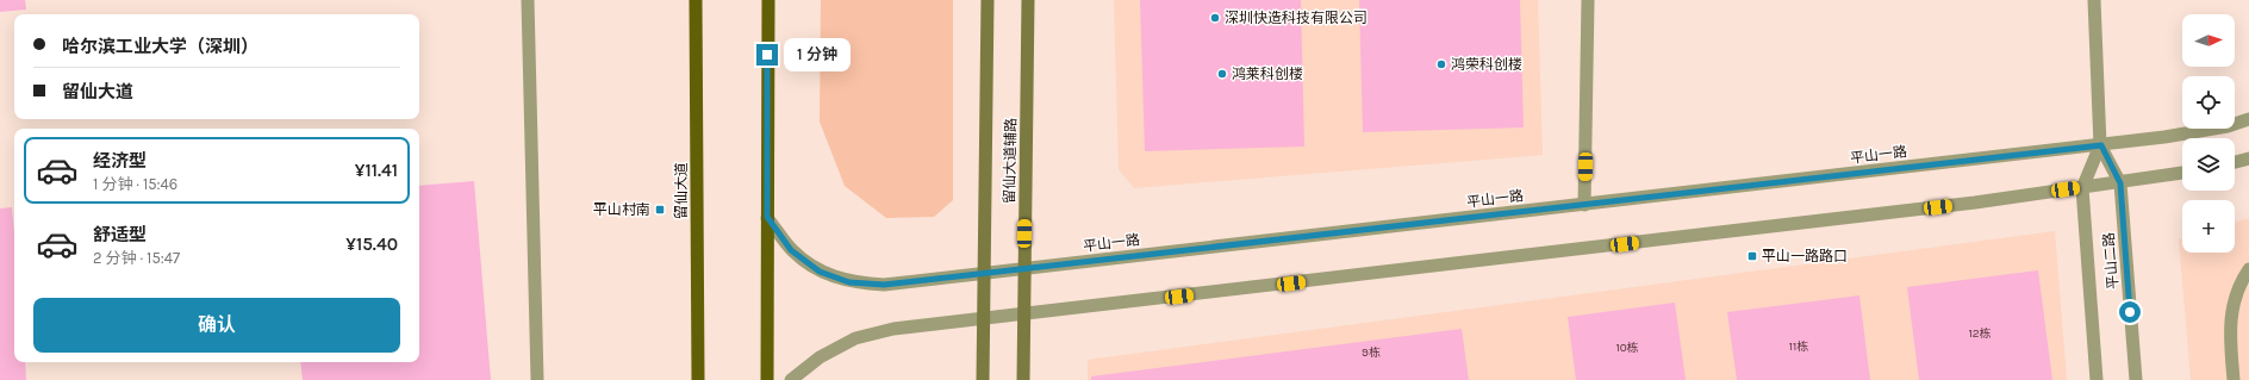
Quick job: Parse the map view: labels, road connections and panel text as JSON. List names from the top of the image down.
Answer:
{
  "streets": {
    "main road": ["留仙大道辅路", "留仙大道"],
    "street": ["平山一路", "平山二路"]
  },
  "crossings": [
    ["平山一路", "留仙大道辅路"],
    ["平山一路", "平山二路"]
  ],
  "places": {
    "other": ["深圳快造科技有限公司", "鸿荣科创楼", "鸿莱科创楼"],
    "transit": ["平山村南", "平山一路路口"]
  },
  "house_numbers": [
    "12栋",
    "11栋",
    "10栋",
    "9栋"
  ],
  "north": "right",
  "page": {
    "map_buttons": "+",
    "banner": ["哈尔滨工业大学（深圳）", "留仙大道"],
    "bubble": "1 分钟",
    "list": [
      {
        "name": "经济型",
        "note": "1 分钟 · 15:46",
        "value": "¥11.41"
      },
      {
        "name": "舒适型",
        "note": "2 分钟 · 15:47",
        "value": "¥15.40"
      }
    ],
    "buttons": "确认"
  }
}
